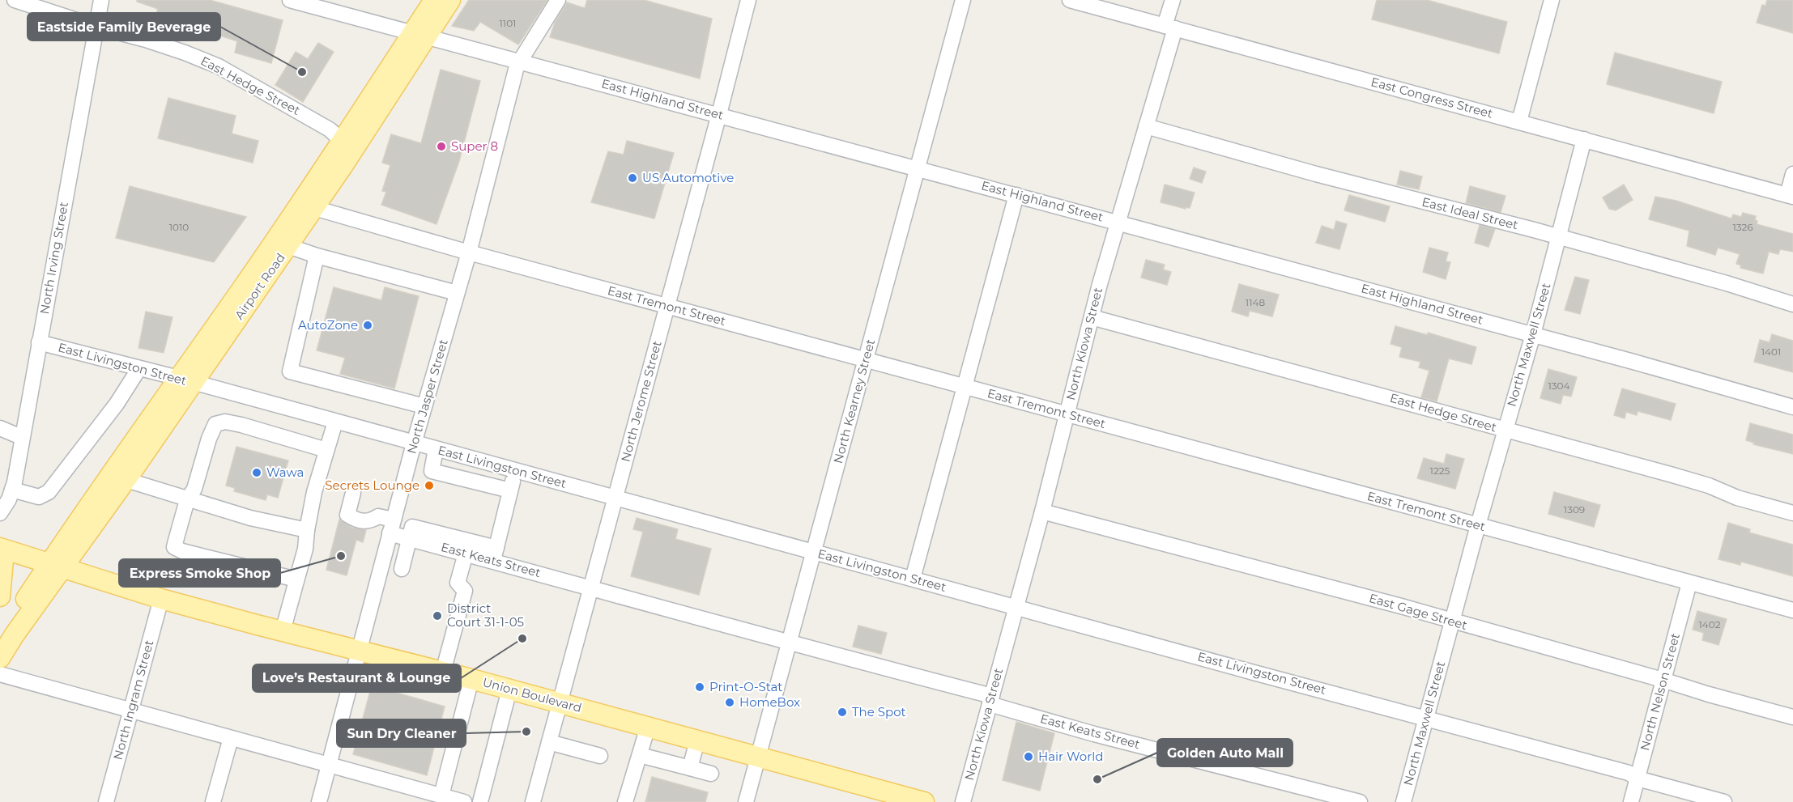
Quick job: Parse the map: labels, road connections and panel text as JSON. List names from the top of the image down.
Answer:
{
  "streets": {
    "main road": ["Airport Road", "Union Boulevard"],
    "street": [
      "East Hedge Street",
      "East Congress Street",
      "East Highland Street",
      "East Ideal Street",
      "North Irving Street",
      "East Tremont Street",
      "North Kiowa Street",
      "North Maxwell Street",
      "East Livingston Street",
      "North Jasper Street",
      "North Jerome Street",
      "North Kearney Street",
      "East Keats Street",
      "East Gage Street",
      "North Nelson Street",
      "North Ingram Street"
    ]
  },
  "crossings": [
    ["East Hedge Street", "North Irving Street"],
    ["East Hedge Street", "Airport Road"],
    ["East Hedge Street", "North Kiowa Street"],
    ["East Hedge Street", "North Maxwell Street"],
    ["East Congress Street", "North Kiowa Street"],
    ["East Congress Street", "North Maxwell Street"],
    ["East Highland Street", "Airport Road"],
    ["East Highland Street", "North Kiowa Street"],
    ["East Highland Street", "North Maxwell Street"],
    ["East Highland Street", "North Jasper Street"],
    ["East Highland Street", "North Jerome Street"],
    ["East Highland Street", "North Kearney Street"],
    ["East Ideal Street", "North Kiowa Street"],
    ["East Ideal Street", "North Maxwell Street"],
    ["North Irving Street", "East Livingston Street"],
    ["Airport Road", "East Tremont Street"],
    ["Airport Road", "East Livingston Street"],
    ["Airport Road", "Union Boulevard"],
    ["East Tremont Street", "North Kiowa Street"],
    ["East Tremont Street", "North Maxwell Street"],
    ["East Tremont Street", "North Jasper Street"],
    ["East Tremont Street", "North Jerome Street"],
    ["East Tremont Street", "North Kearney Street"],
    ["East Tremont Street", "North Nelson Street"],
    ["North Kiowa Street", "East Livingston Street"],
    ["North Kiowa Street", "East Keats Street"],
    ["North Kiowa Street", "East Gage Street"],
    ["North Maxwell Street", "East Livingston Street"],
    ["North Maxwell Street", "East Gage Street"],
    ["East Livingston Street", "North Jasper Street"],
    ["East Livingston Street", "North Jerome Street"],
    ["East Livingston Street", "North Kearney Street"],
    ["East Livingston Street", "North Nelson Street"],
    ["North Jasper Street", "East Keats Street"],
    ["North Jasper Street", "Union Boulevard"],
    ["North Jerome Street", "East Keats Street"],
    ["North Jerome Street", "Union Boulevard"],
    ["North Kearney Street", "East Keats Street"],
    ["North Kearney Street", "Union Boulevard"],
    ["East Gage Street", "North Nelson Street"],
    ["Union Boulevard", "North Ingram Street"]
  ],
  "places": [
    "Eastside Family Beverage",
    "Super 8",
    "US Automotive",
    "AutoZone",
    "Wawa",
    "Secrets Lounge",
    "Express Smoke Shop",
    "District Court 31-1-05",
    "Love’s Restaurant & Lounge",
    "Print-O-Stat",
    "HomeBox",
    "The Spot",
    "Sun Dry Cleaner",
    "Hair World",
    "Golden Auto Mall"
  ],
  "house_numbers": [
    "1101",
    "1010",
    "1326",
    "1148",
    "1401",
    "1304",
    "1225",
    "1309",
    "1402"
  ]
}
